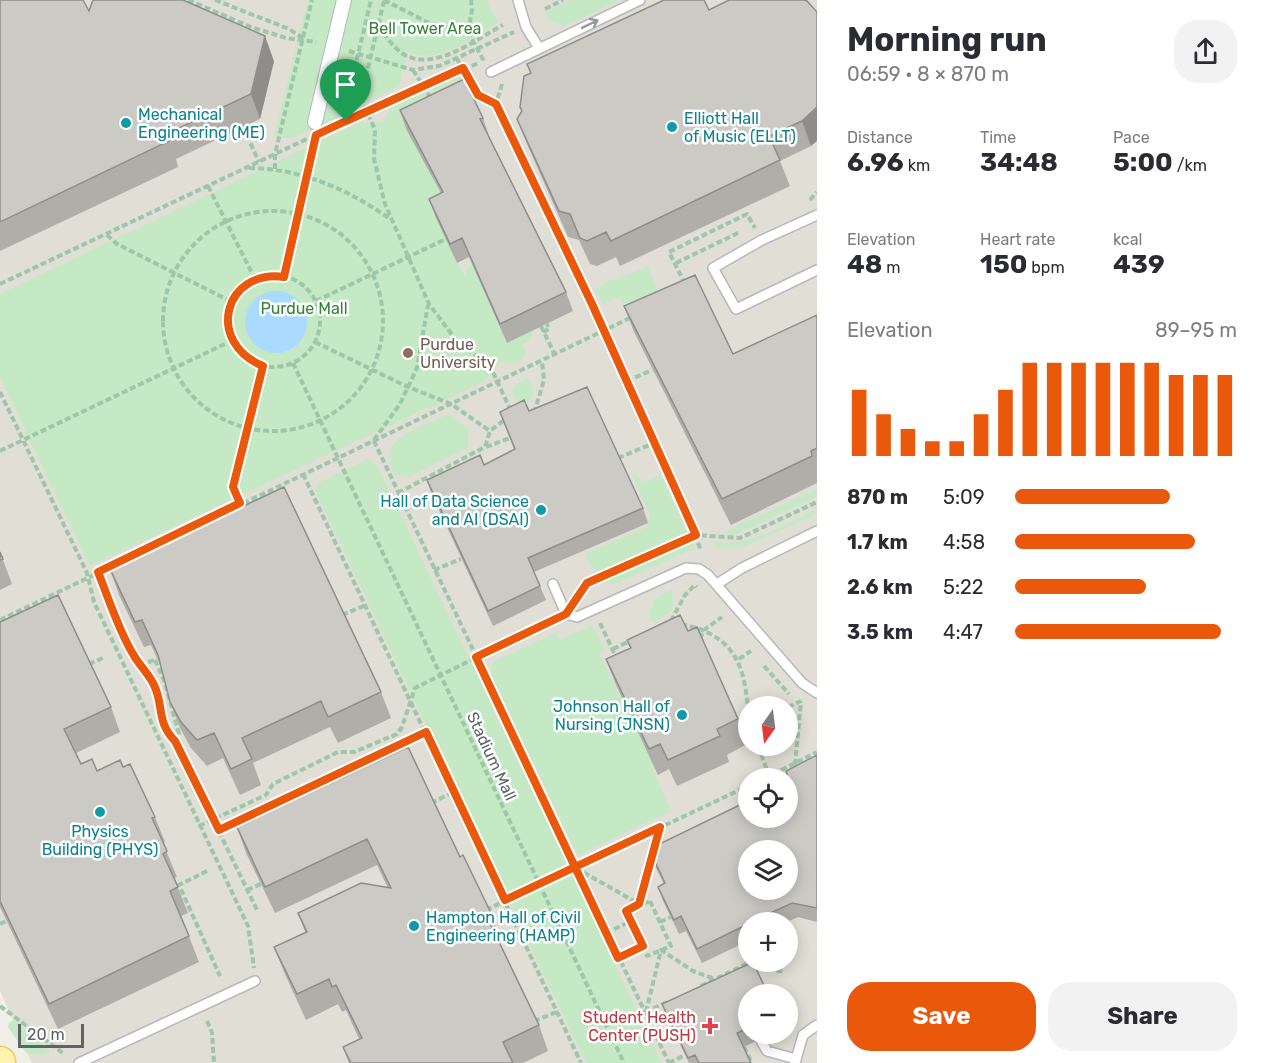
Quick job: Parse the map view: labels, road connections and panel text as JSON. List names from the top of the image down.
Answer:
{
  "streets": {
    "path": ["Stadium Mall"]
  },
  "parks": ["Bell Tower Area", "Purdue Mall"],
  "places": {
    "other": [
      "Mechanical Engineering (ME)",
      "Elliott Hall of Music (ELLT)",
      "Purdue University",
      "Hall of Data Science and AI (DSAI)",
      "Johnson Hall of Nursing (JNSN)",
      "Physics Building (PHYS)",
      "Hampton Hall of Civil Engineering (HAMP)"
    ],
    "health": ["Student Health Center (PUSH)"]
  },
  "scale_bar": "20 m",
  "north": "bottom",
  "page": {
    "heading": ["Morning run", "06:59 · 8 × 870 m"],
    "stats": [
      ["Distance", "6.96 km"],
      ["Time", "34:48"],
      ["Pace", "5:00 /km"],
      ["Elevation", "48 m"],
      ["Heart rate", "150 bpm"],
      ["kcal", "439"]
    ],
    "chart": ["Elevation", "89–95 m"],
    "list": [
      {
        "name": "870 m",
        "note": "5:09"
      },
      {
        "name": "1.7 km",
        "note": "4:58"
      },
      {
        "name": "2.6 km",
        "note": "5:22"
      },
      {
        "name": "3.5 km",
        "note": "4:47"
      }
    ],
    "map_buttons": ["+", "−"],
    "buttons": ["Save", "Share"],
    "scale": "20 m"
  }
}
